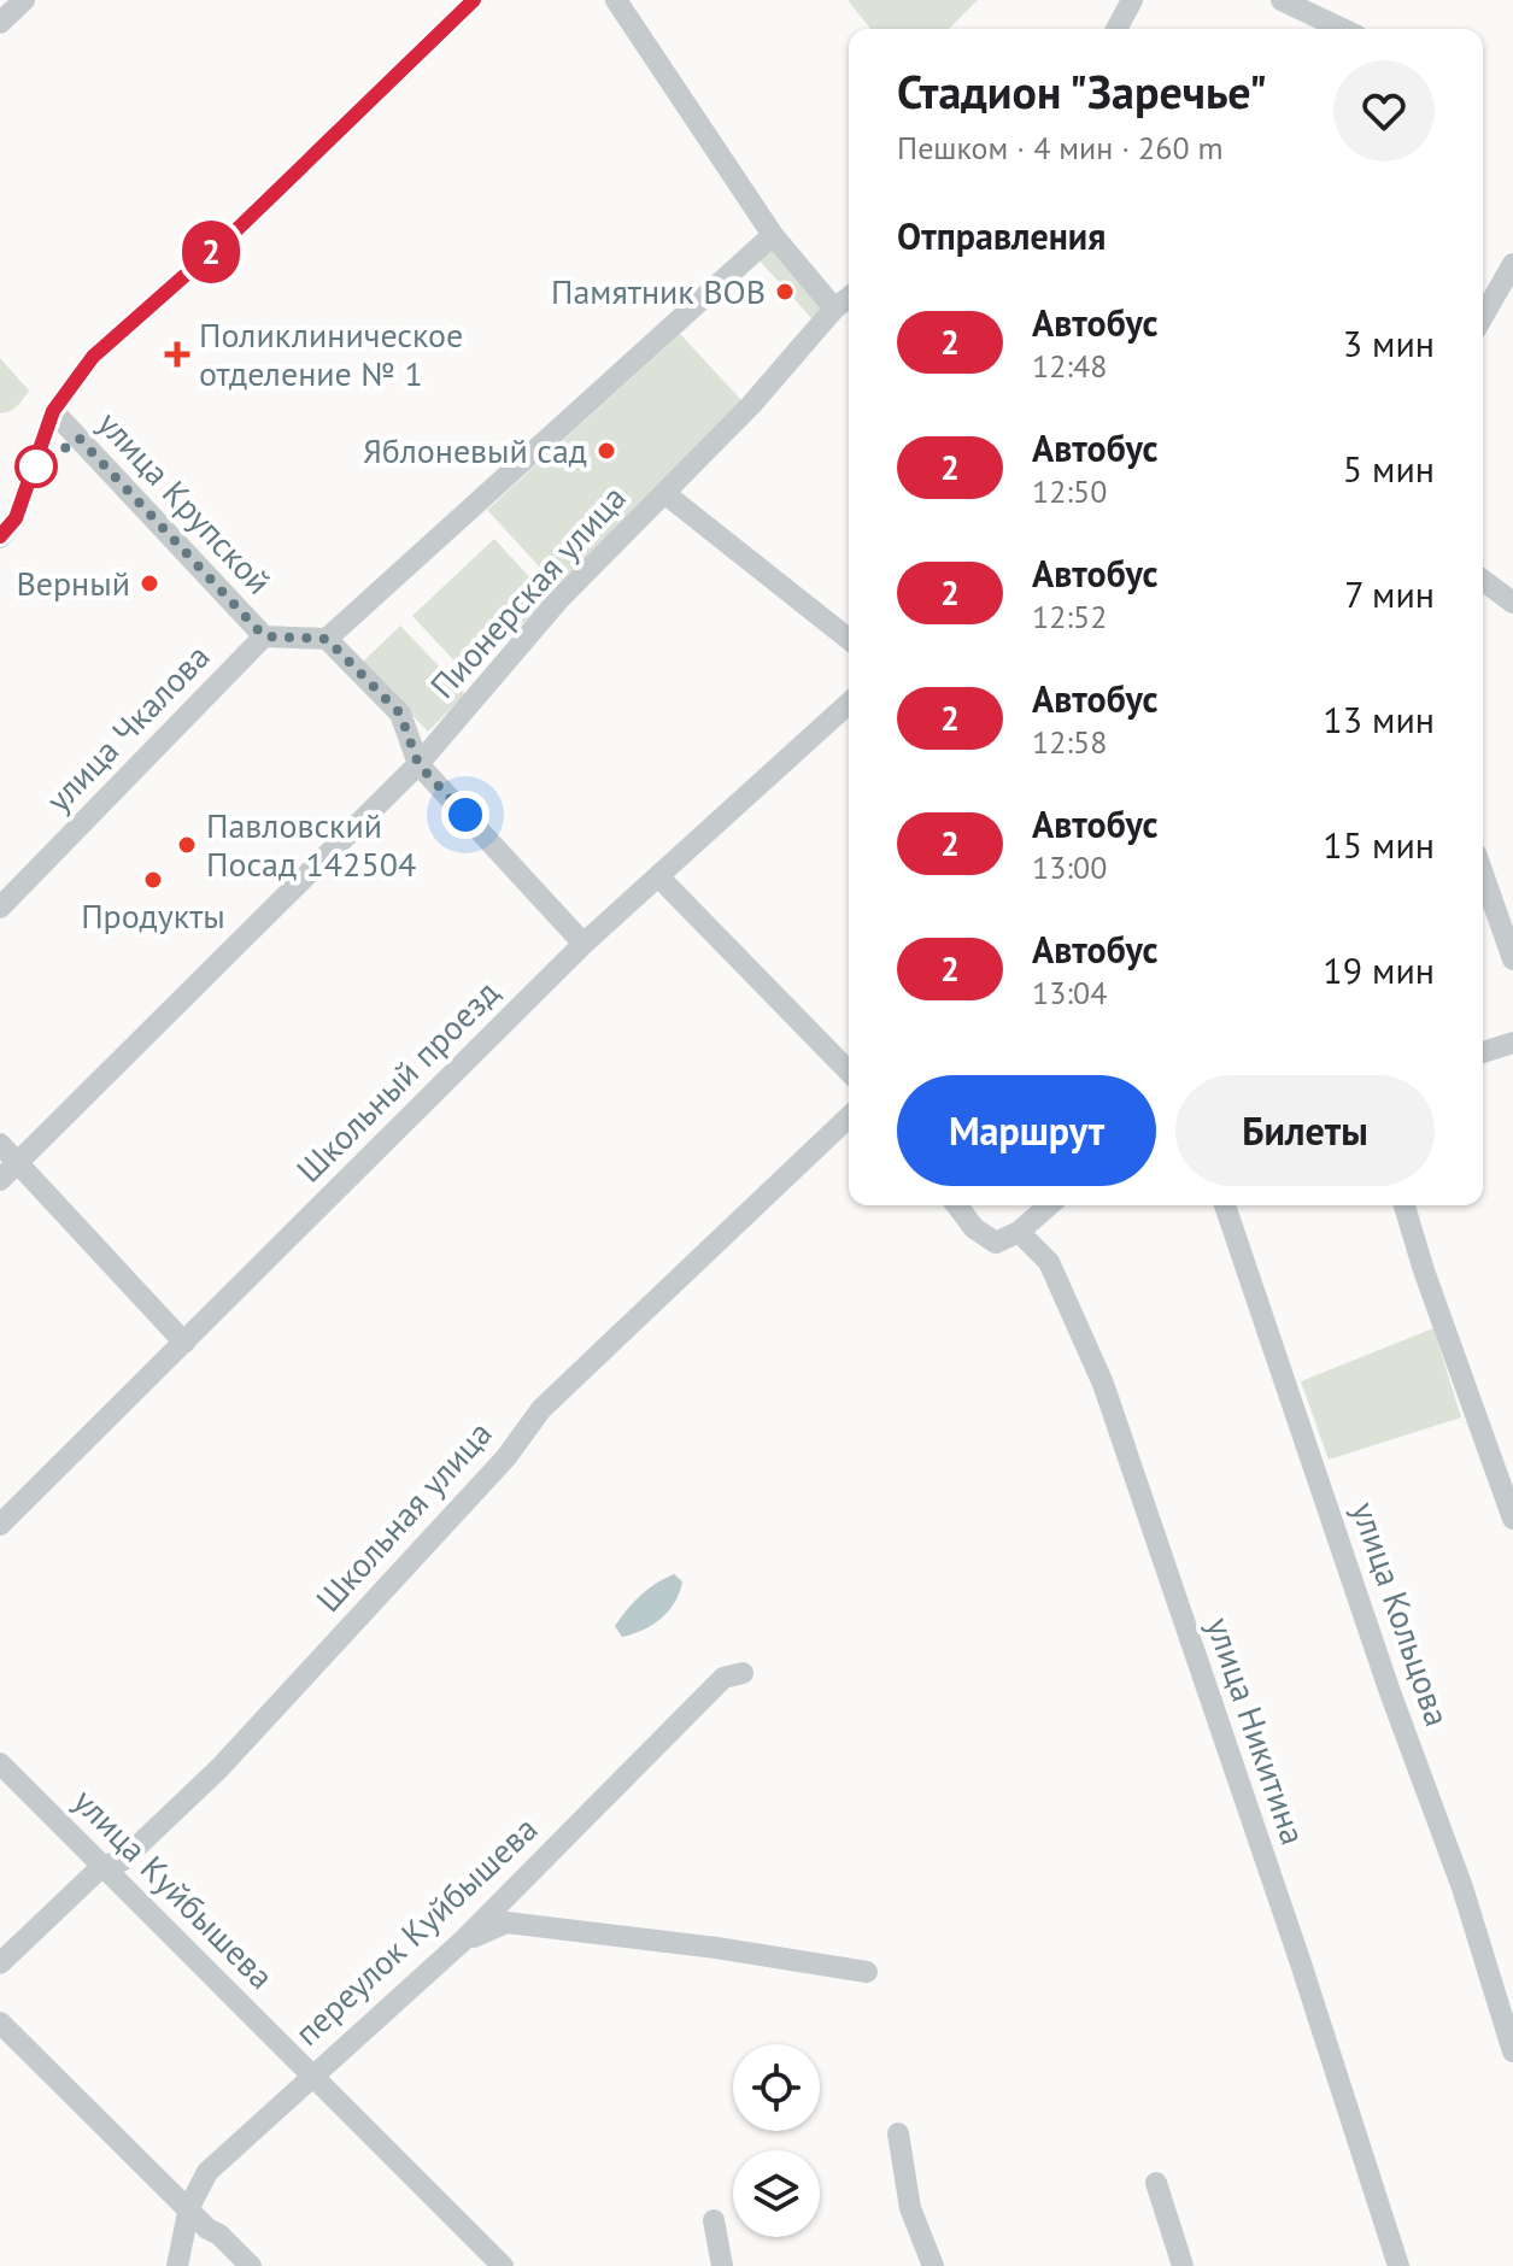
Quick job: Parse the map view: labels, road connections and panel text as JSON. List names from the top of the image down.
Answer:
{
  "streets": {
    "street": [
      "улица Крупской",
      "Пионерская улица",
      "улица Чкалова",
      "Школьный проезд",
      "Школьная улица",
      "улица Кольцова",
      "улица Никитина",
      "улица Куйбышева",
      "переулок Куйбышева"
    ]
  },
  "crossings": [
    ["улица Крупской", "улица Чкалова"],
    ["Школьная улица", "улица Куйбышева"],
    ["улица Куйбышева", "переулок Куйбышева"]
  ],
  "places": {
    "other": [
      "Памятник ВОВ",
      "Яблоневый сад",
      "Верный",
      "Павловский Посад 142504",
      "Продукты"
    ],
    "health": ["Поликлиническое отделение № 1"]
  },
  "lines": ["bus line 2"],
  "page": {
    "on_map": "2",
    "heading": [
      ["Стадион \"Заречье\"", "Пешком · 4 мин · 260 m"],
      "Отправления"
    ],
    "list": [
      {
        "mark": "2",
        "name": "Автобус",
        "note": "12:48",
        "value": "3 мин"
      },
      {
        "mark": "2",
        "name": "Автобус",
        "note": "12:50",
        "value": "5 мин"
      },
      {
        "mark": "2",
        "name": "Автобус",
        "note": "12:52",
        "value": "7 мин"
      },
      {
        "mark": "2",
        "name": "Автобус",
        "note": "12:58",
        "value": "13 мин"
      },
      {
        "mark": "2",
        "name": "Автобус",
        "note": "13:00",
        "value": "15 мин"
      },
      {
        "mark": "2",
        "name": "Автобус",
        "note": "13:04",
        "value": "19 мин"
      }
    ],
    "buttons": ["Маршрут", "Билеты"]
  }
}
